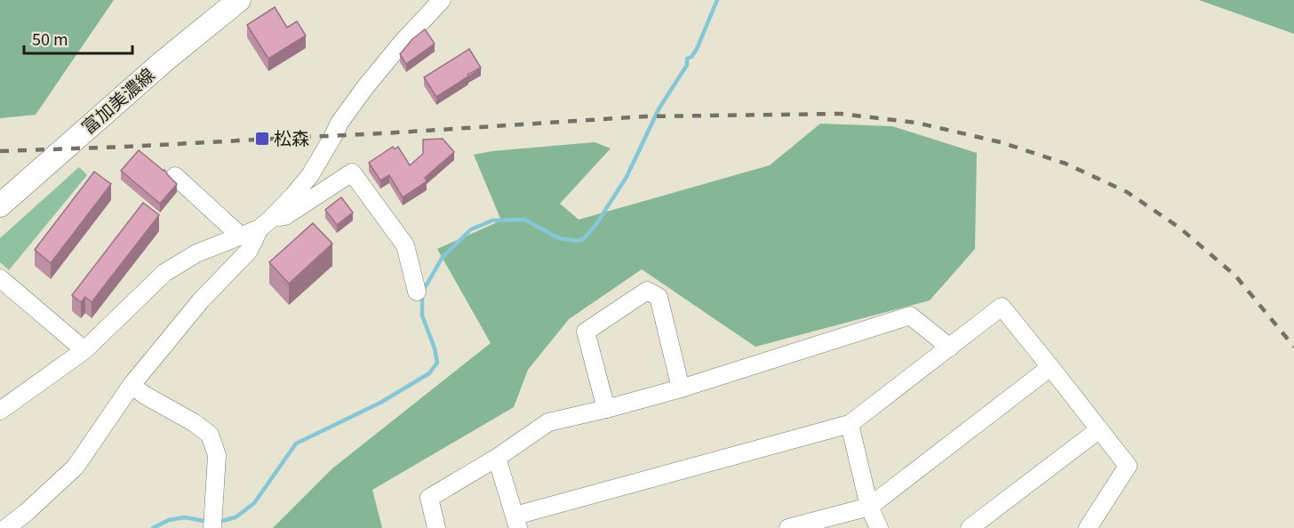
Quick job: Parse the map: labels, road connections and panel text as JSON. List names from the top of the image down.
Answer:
{
  "streets": {
    "main road": ["富加美濃線"]
  },
  "places": {
    "transit": ["松森"]
  },
  "scale_bar": "50 m"
}
